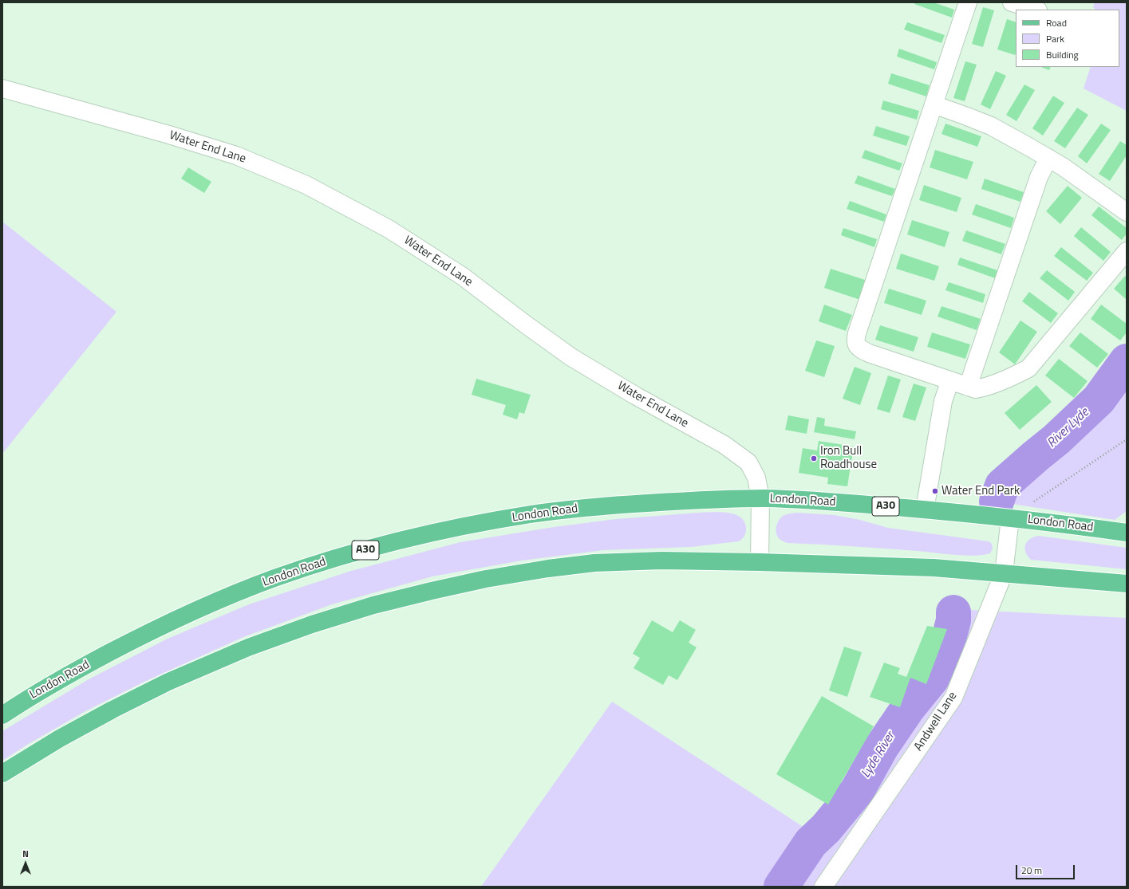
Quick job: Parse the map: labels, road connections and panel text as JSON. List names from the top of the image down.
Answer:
{
  "streets": {
    "main road": ["London Road", "A30"],
    "street": ["Water End Lane", "Andwell Lane"]
  },
  "crossings": [
    ["Water End Lane", "London Road"],
    ["London Road", "Andwell Lane"]
  ],
  "water": ["River Lyde", "Lyde River"],
  "places": ["Iron Bull Roadhouse", "Water End Park"],
  "legend": ["Road", "Park", "Building"],
  "scale_bar": "20 m",
  "north": "top"
}
